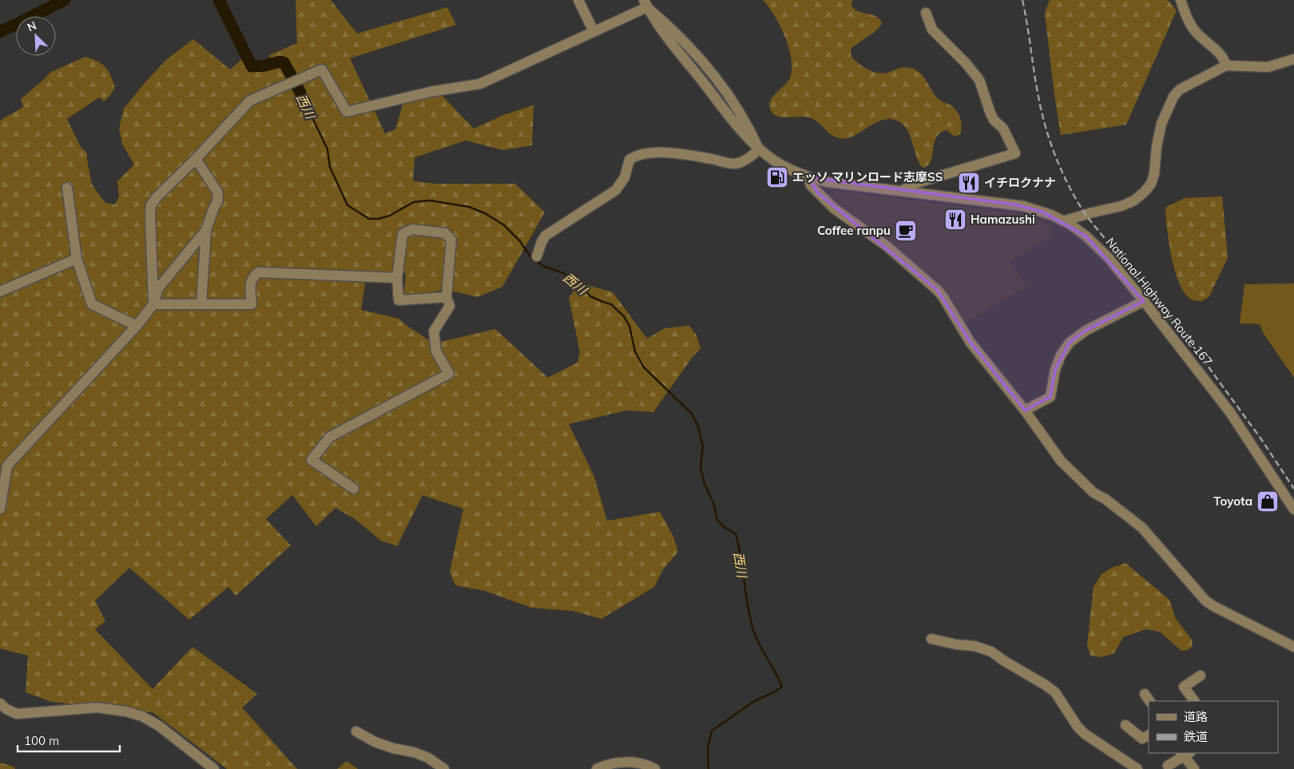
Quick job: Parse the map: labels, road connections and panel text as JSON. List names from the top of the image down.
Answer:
{
  "streets": {
    "street": ["National Highway Route 167"]
  },
  "water": ["西川"],
  "places": {
    "fuel station": ["エッソ マリンロード志摩SS"],
    "restaurant": ["イチロクナナ", "Hamazushi"],
    "cafe": ["Coffee ranpu"],
    "shop": ["Toyota"]
  },
  "legend": ["道路", "鉄道"],
  "scale_bar": "100 m",
  "north": "top left"
}
